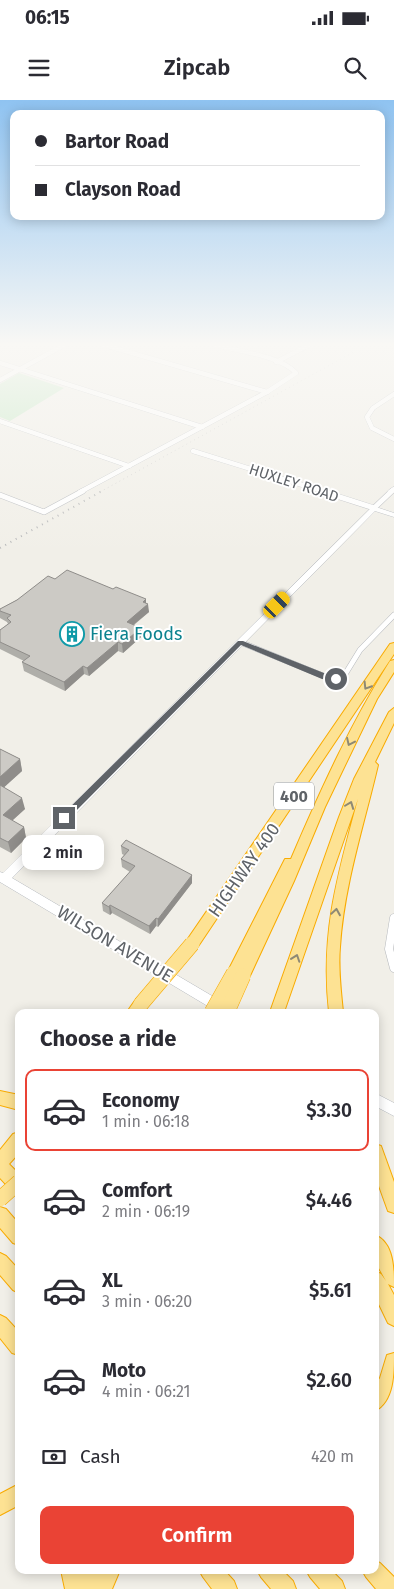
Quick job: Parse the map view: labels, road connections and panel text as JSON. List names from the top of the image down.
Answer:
{
  "streets": {
    "highway": ["400", "HIGHWAY 400"],
    "street": ["HUXLEY ROAD", "WILSON AVENUE"]
  },
  "places": {
    "building": ["Fiera Foods"]
  },
  "page": {
    "status": "06:15",
    "header": "Zipcab",
    "banner": ["Bartor Road", "Clayson Road"],
    "bubble": "2 min",
    "heading": "Choose a ride",
    "list": [
      {
        "name": "Economy",
        "note": "1 min · 06:18",
        "value": "$3.30"
      },
      {
        "name": "Comfort",
        "note": "2 min · 06:19",
        "value": "$4.46"
      },
      {
        "name": "XL",
        "note": "3 min · 06:20",
        "value": "$5.61"
      },
      {
        "name": "Moto",
        "note": "4 min · 06:21",
        "value": "$2.60"
      }
    ],
    "pay": ["Cash", "420 m"],
    "buttons": "Confirm"
  }
}
